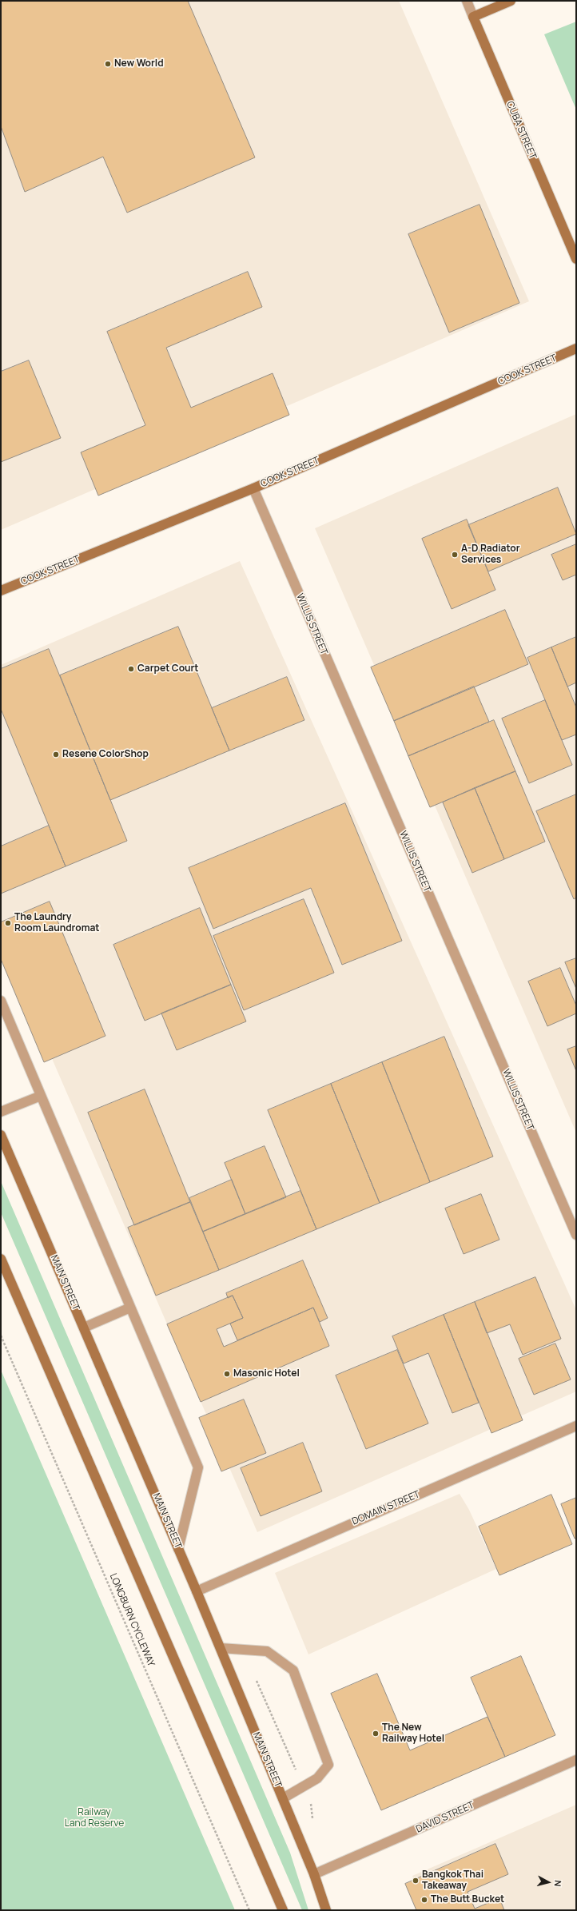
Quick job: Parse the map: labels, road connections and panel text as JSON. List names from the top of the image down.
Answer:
{
  "streets": {
    "main road": ["CUBA STREET", "COOK STREET", "MAIN STREET"],
    "street": ["WILLIS STREET", "DOMAIN STREET", "DAVID STREET"],
    "path": ["LONGBURN CYCLEWAY"]
  },
  "crossings": [
    ["COOK STREET", "WILLIS STREET"],
    ["MAIN STREET", "DOMAIN STREET"],
    ["MAIN STREET", "DAVID STREET"]
  ],
  "parks": ["Railway Land Reserve"],
  "places": [
    "New World",
    "A-D Radiator Services",
    "Carpet Court",
    "Resene ColorShop",
    "The Laundry Room Laundromat",
    "Masonic Hotel",
    "The New Railway Hotel",
    "Bangkok Thai Takeaway",
    "The Butt Bucket"
  ],
  "north": "right"
}
